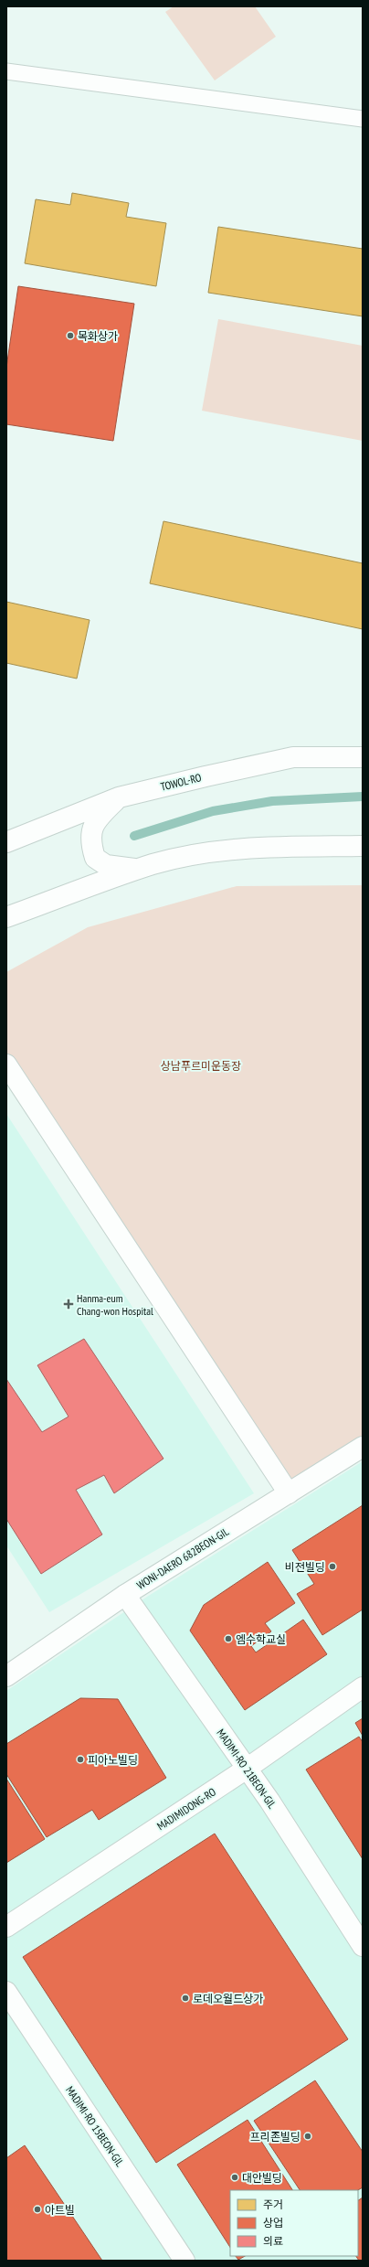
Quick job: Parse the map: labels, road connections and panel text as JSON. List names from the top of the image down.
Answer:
{
  "streets": {
    "street": [
      "TOWOL-RO",
      "WONI-DAERO 682BEON-GIL",
      "MADIMI-RO 21BEON-GIL",
      "MADIMIDONG-RO",
      "MADIMI-RO 15BEON-GIL"
    ]
  },
  "crossings": [
    ["WONI-DAERO 682BEON-GIL", "MADIMI-RO 21BEON-GIL"],
    ["MADIMI-RO 21BEON-GIL", "MADIMIDONG-RO"]
  ],
  "parks": ["상남푸르미운동장"],
  "places": {
    "other": [
      "목화상가",
      "비전빌딩",
      "엠수학교실",
      "피아노빌딩",
      "로데오월드상가",
      "프리존빌딩",
      "대안빌딩",
      "아트빌"
    ],
    "health": ["Hanma-eum Chang-won Hospital"]
  },
  "legend": ["주거", "상업", "의료"]
}
